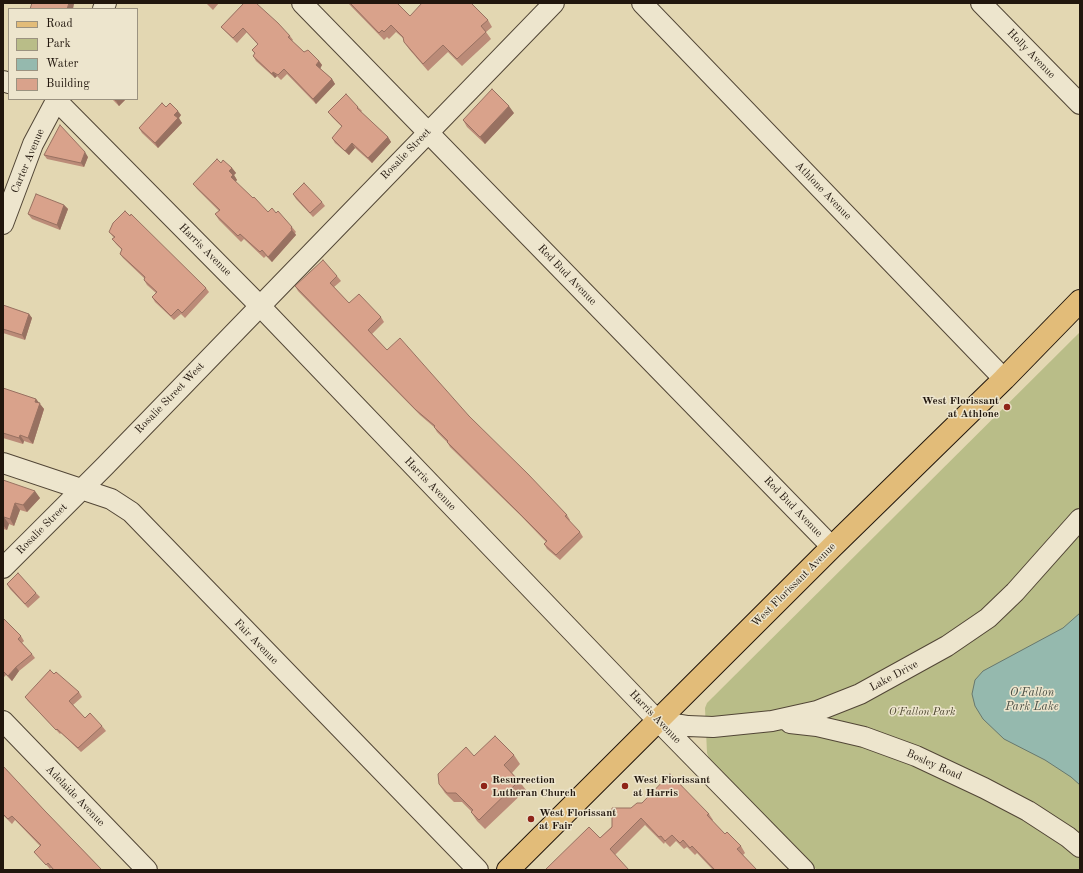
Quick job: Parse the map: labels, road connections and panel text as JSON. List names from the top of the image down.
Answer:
{
  "streets": {
    "main road": ["West Florissant Avenue"],
    "street": [
      "Holly Avenue",
      "Rosalie Street",
      "Carter Avenue",
      "Athlone Avenue",
      "Harris Avenue",
      "Red Bud Avenue",
      "Rosalie Street West",
      "Fair Avenue",
      "Lake Drive",
      "Bosley Road",
      "Adelaide Avenue"
    ]
  },
  "crossings": [
    ["Rosalie Street", "Harris Avenue"],
    ["Rosalie Street", "Red Bud Avenue"],
    ["Rosalie Street", "Rosalie Street West"],
    ["Rosalie Street", "Fair Avenue"],
    ["Athlone Avenue", "West Florissant Avenue"],
    ["Harris Avenue", "Rosalie Street West"],
    ["Harris Avenue", "West Florissant Avenue"],
    ["Harris Avenue", "Lake Drive"],
    ["Red Bud Avenue", "West Florissant Avenue"],
    ["Rosalie Street West", "Fair Avenue"],
    ["West Florissant Avenue", "Lake Drive"],
    ["Lake Drive", "Bosley Road"]
  ],
  "water": ["O'Fallon Park Lake"],
  "parks": ["O'Fallon Park"],
  "places": [
    "West Florissant at Athlone",
    "Resurrection Lutheran Church",
    "West Florissant at Harris",
    "West Florissant at Fair"
  ],
  "legend": [
    "Road",
    "Park",
    "Water",
    "Building"
  ]
}
